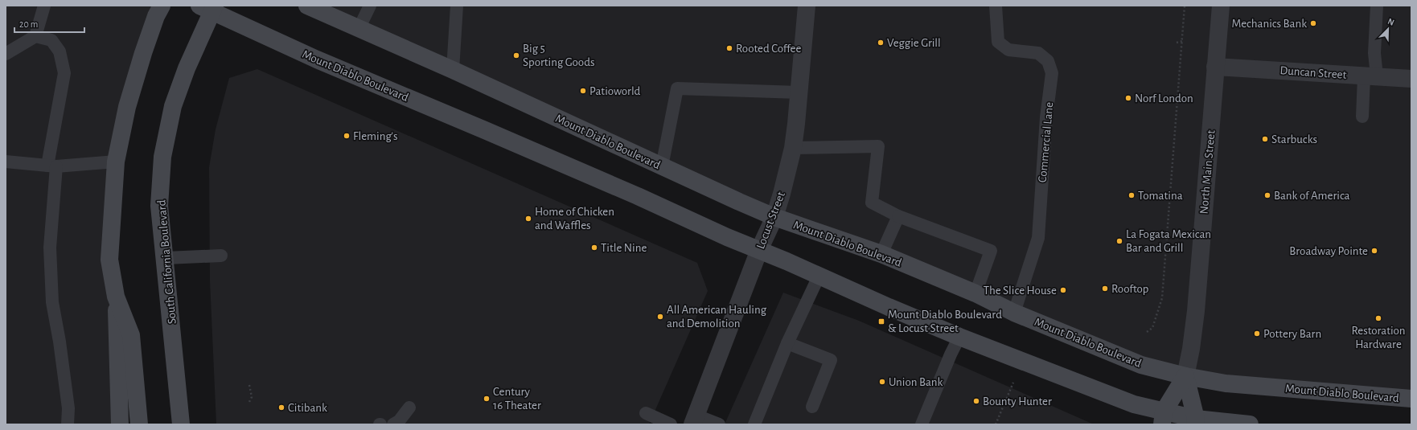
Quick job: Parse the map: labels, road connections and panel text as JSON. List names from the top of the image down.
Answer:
{
  "streets": {
    "main road": ["Mount Diablo Boulevard", "South California Boulevard"],
    "street": ["Duncan Street", "North Main Street", "Locust Street"],
    "lane": ["Commercial Lane"]
  },
  "crossings": [
    ["Duncan Street", "North Main Street"],
    ["Mount Diablo Boulevard", "Commercial Lane"],
    ["Mount Diablo Boulevard", "North Main Street"],
    ["Mount Diablo Boulevard", "Locust Street"],
    ["Mount Diablo Boulevard", "South California Boulevard"]
  ],
  "places": {
    "other": [
      "Mechanics Bank",
      "Veggie Grill",
      "Rooted Coffee",
      "Big 5 Sporting Goods",
      "Patioworld",
      "Norf London",
      "Fleming's",
      "Starbucks",
      "Tomatina",
      "Bank of America",
      "Home of Chicken and Waffles",
      "La Fogata Mexican Bar and Grill",
      "Title Nine",
      "Broadway Pointe",
      "Rooftop",
      "The Slice House",
      "All American Hauling and Demolition",
      "Restoration Hardware",
      "Pottery Barn",
      "Union Bank",
      "Century 16 Theater",
      "Bounty Hunter",
      "Citibank"
    ],
    "transit": ["Mount Diablo Boulevard & Locust Street"]
  },
  "scale_bar": "20 m",
  "north": "top right"
}
